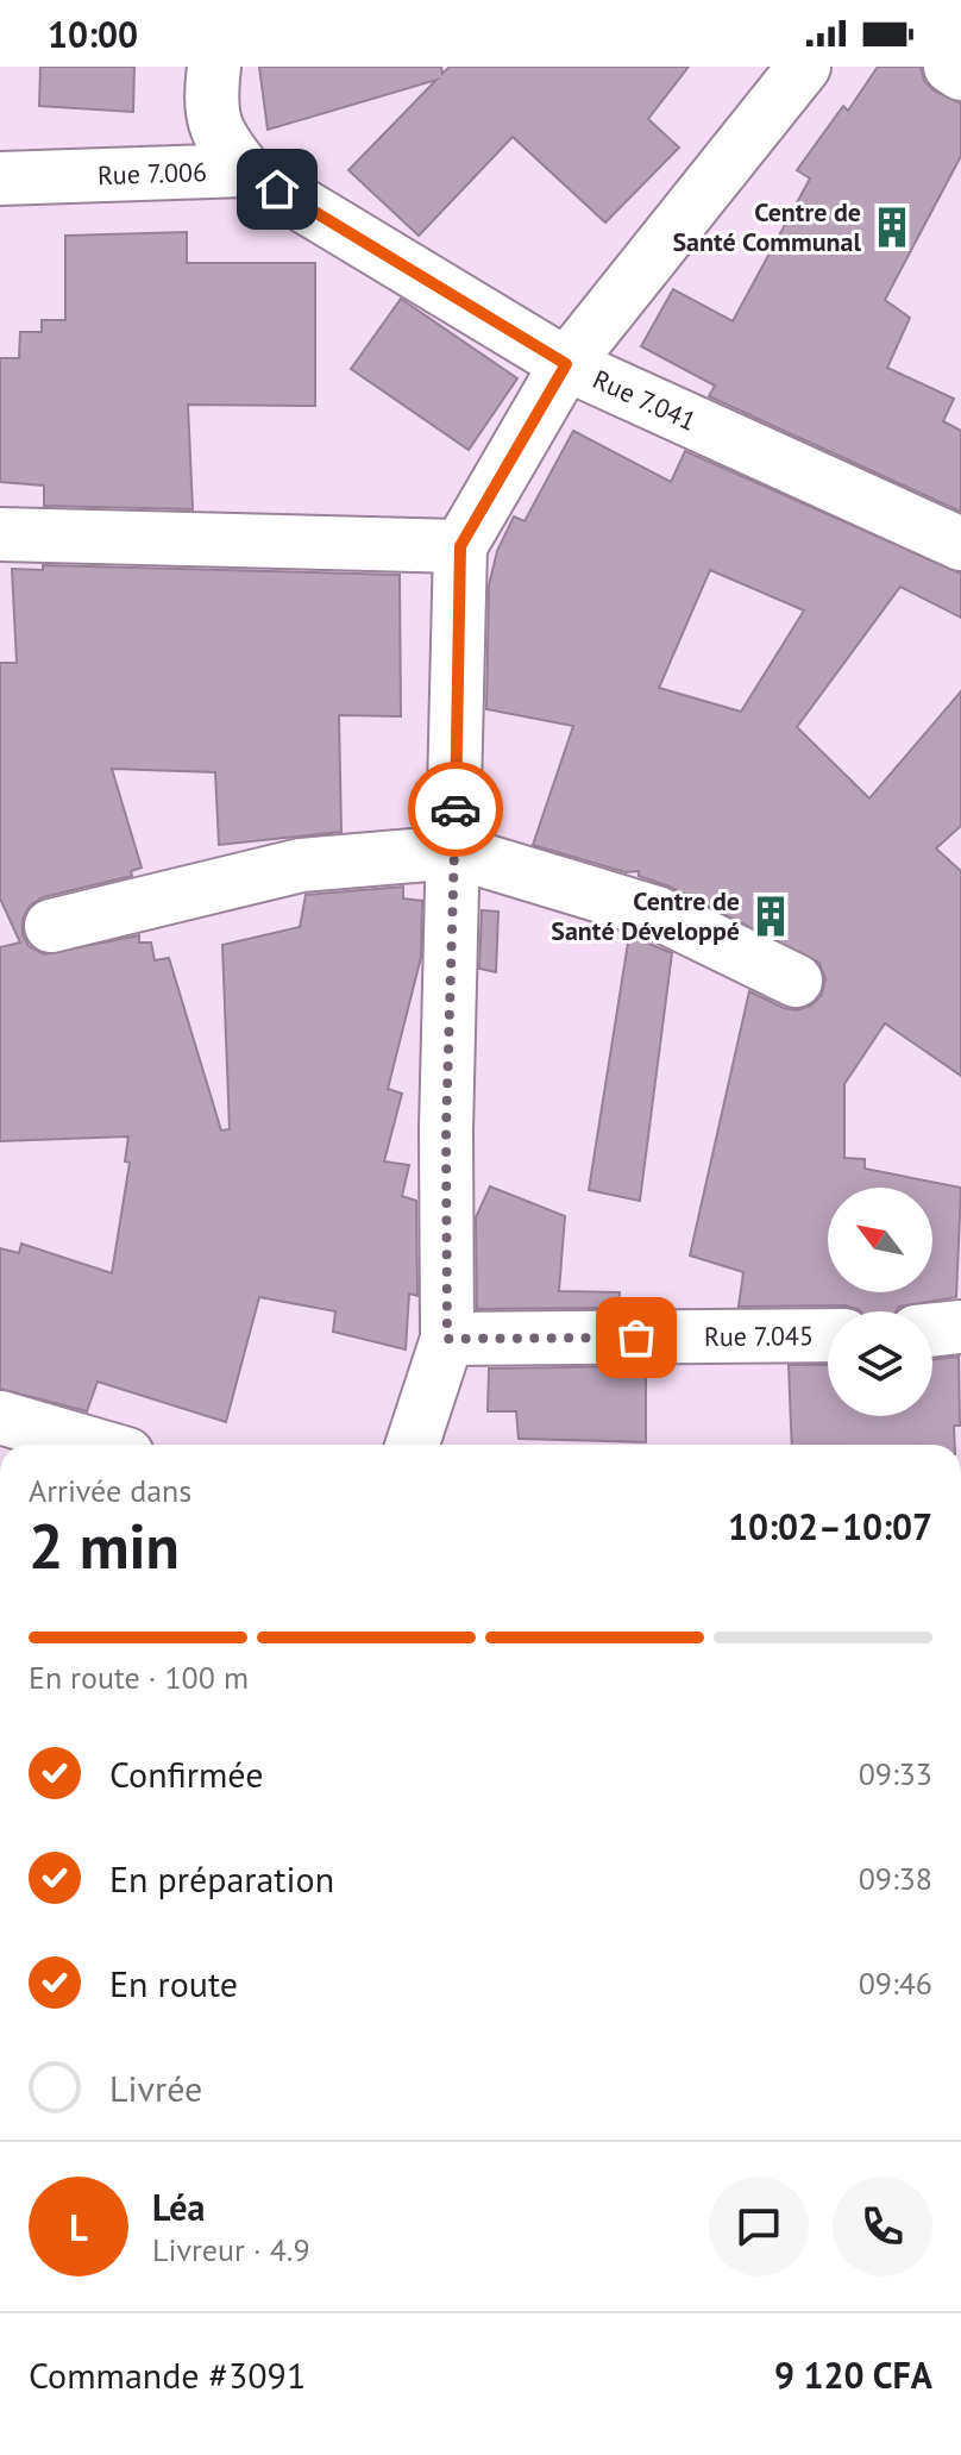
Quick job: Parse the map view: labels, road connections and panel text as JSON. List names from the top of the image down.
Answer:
{
  "streets": {
    "street": ["Rue 7.006", "Rue 7.041", "Rue 7.045"]
  },
  "crossings": [
    ["Rue 7.006", "Rue 7.041"]
  ],
  "places": {
    "building": ["Centre de Santé Communal", "Centre de Santé Développé"]
  },
  "north": "top left",
  "page": {
    "status": "10:00",
    "heading": ["2 min", "Arrivée dans", "10:02–10:07"],
    "panel": [
      "Léa",
      "Livreur · 4.9",
      "Commande #3091",
      "9 120 CFA"
    ],
    "bar": "En route · 100 m",
    "list": [
      ["Confirmée", "09:33"],
      ["En préparation", "09:38"],
      ["En route", "09:46"],
      "Livrée"
    ],
    "round": "L"
  }
}
